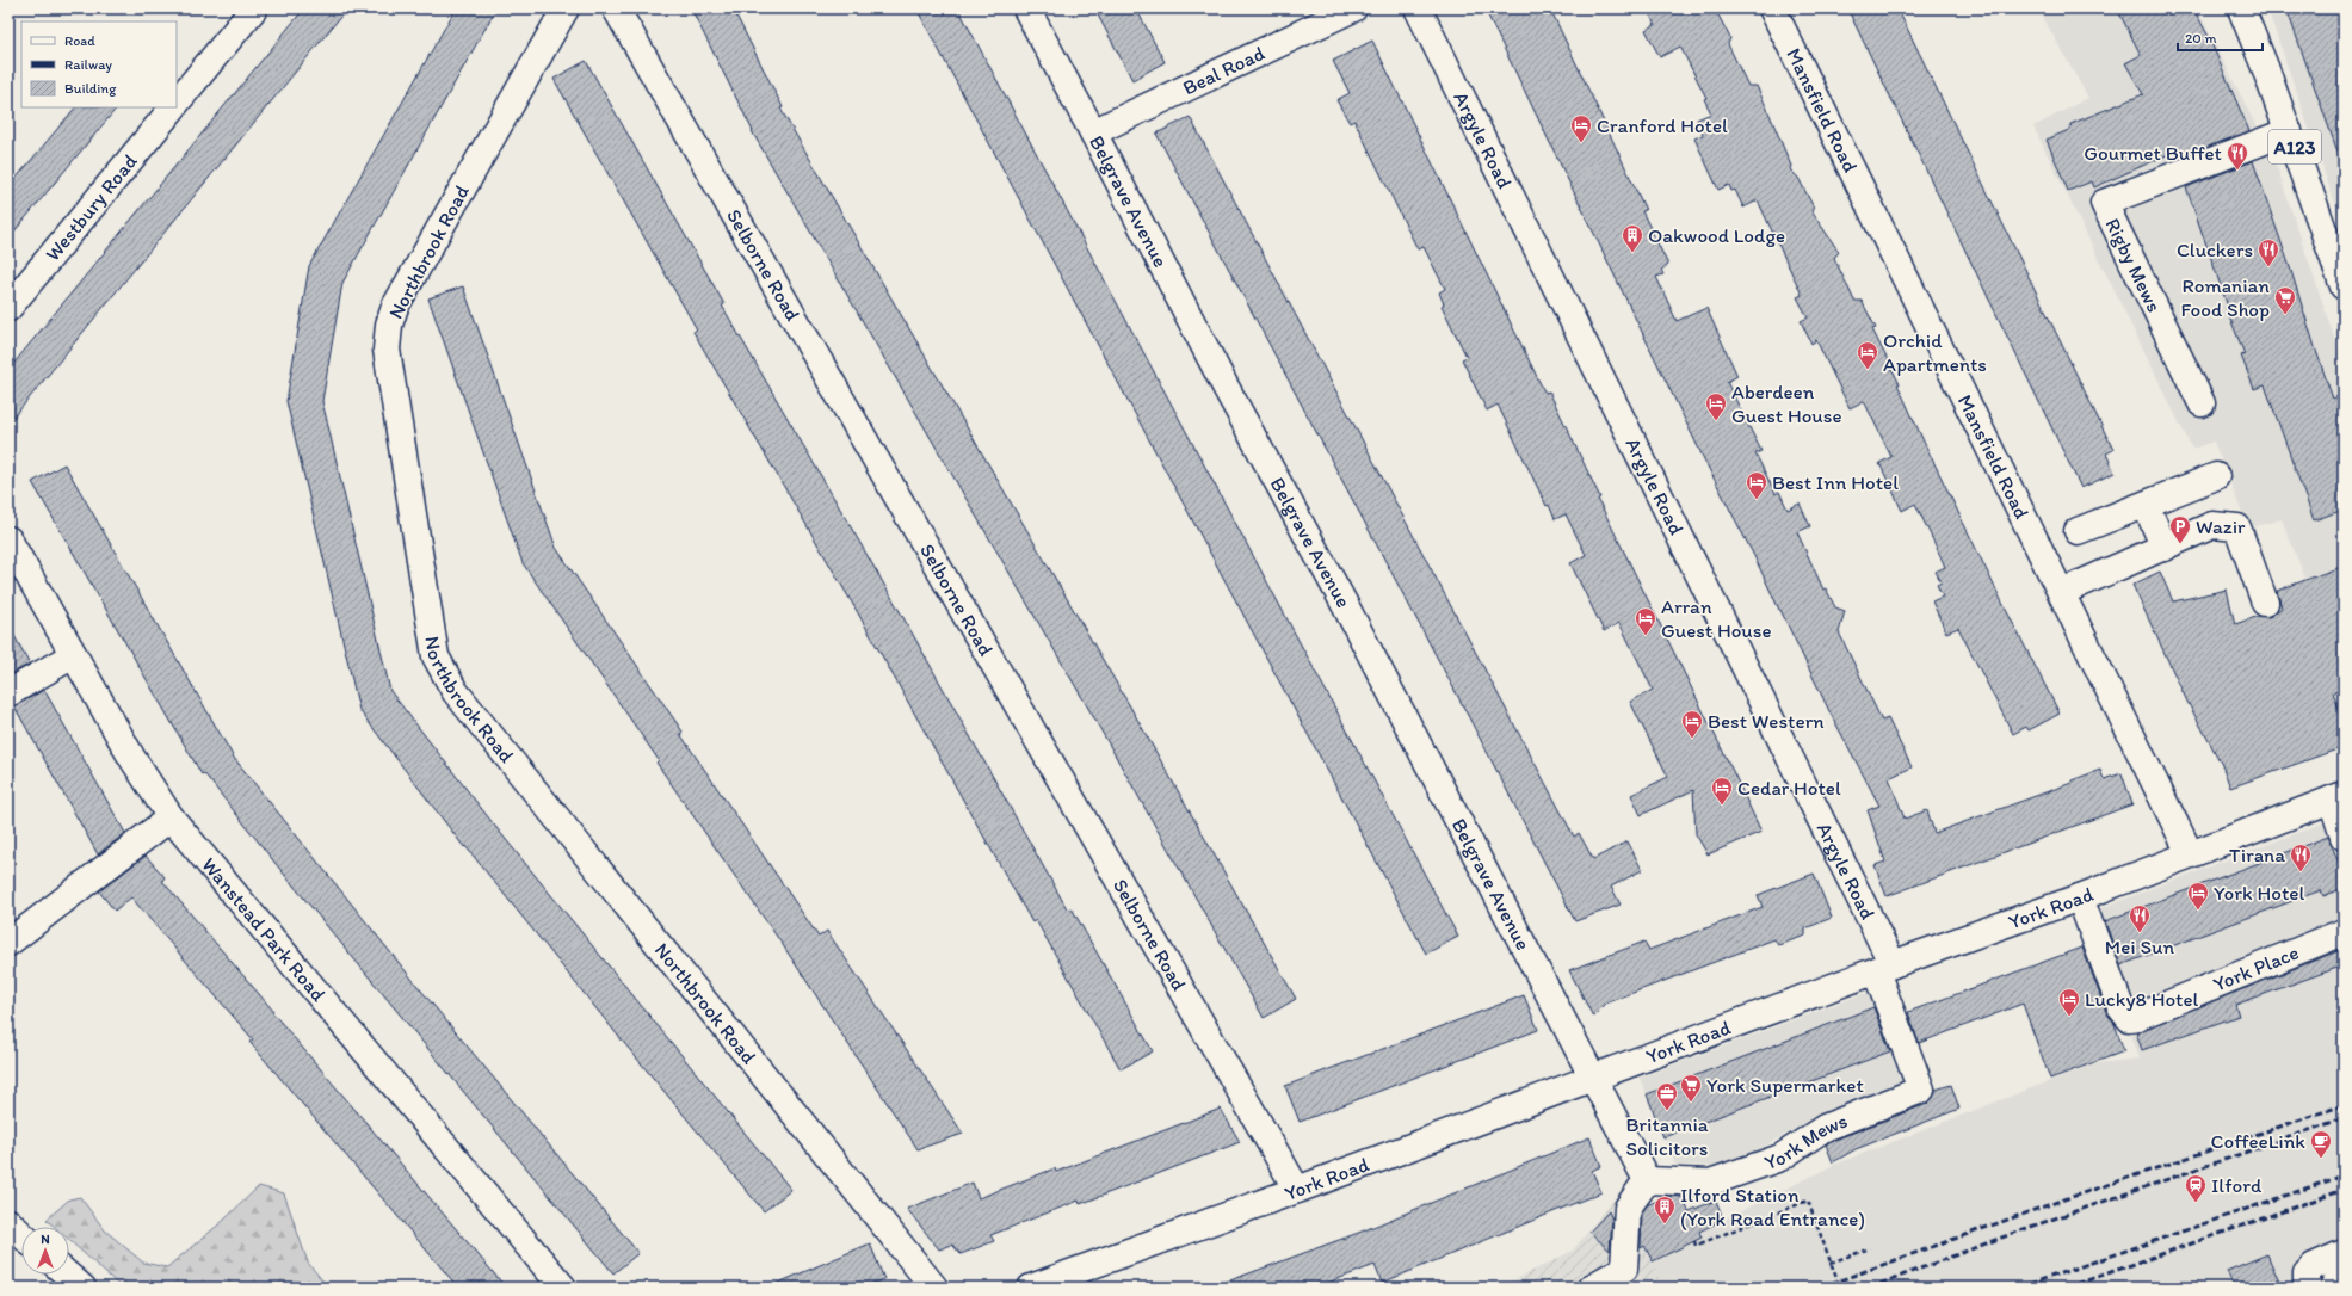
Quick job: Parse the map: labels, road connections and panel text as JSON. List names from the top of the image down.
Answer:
{
  "streets": {
    "main road": [
      "Beal Road",
      "Mansfield Road",
      "Argyle Road",
      "A123",
      "Belgrave Avenue",
      "Westbury Road",
      "Northbrook Road",
      "Selborne Road",
      "Rigby Mews",
      "York Road",
      "Wanstead Park Road",
      "York Place",
      "York Mews"
    ]
  },
  "crossings": [
    ["Beal Road", "Belgrave Avenue"],
    ["Mansfield Road", "York Road"],
    ["Argyle Road", "York Road"],
    ["Argyle Road", "York Mews"],
    ["A123", "Rigby Mews"],
    ["Belgrave Avenue", "York Road"],
    ["Selborne Road", "York Road"],
    ["York Road", "York Place"],
    ["York Road", "York Mews"]
  ],
  "places": {
    "hotel": [
      "Cranford Hotel",
      "Orchid Apartments",
      "Aberdeen Guest House",
      "Best Inn Hotel",
      "Arran Guest House",
      "Best Western",
      "Cedar Hotel",
      "York Hotel",
      "Lucky8 Hotel"
    ],
    "restaurant": [
      "Gourmet Buffet",
      "Cluckers",
      "Tirana",
      "Mei Sun"
    ],
    "building": ["Oakwood Lodge", "Ilford Station (York Road Entrance)"],
    "supermarket": ["Romanian Food Shop", "York Supermarket"],
    "parking": ["Wazir"],
    "office": ["Britannia Solicitors"],
    "cafe": ["CoffeeLink"],
    "station": ["Ilford"]
  },
  "legend": ["Road", "Railway", "Building"],
  "scale_bar": "20 m",
  "north": "top"
}
